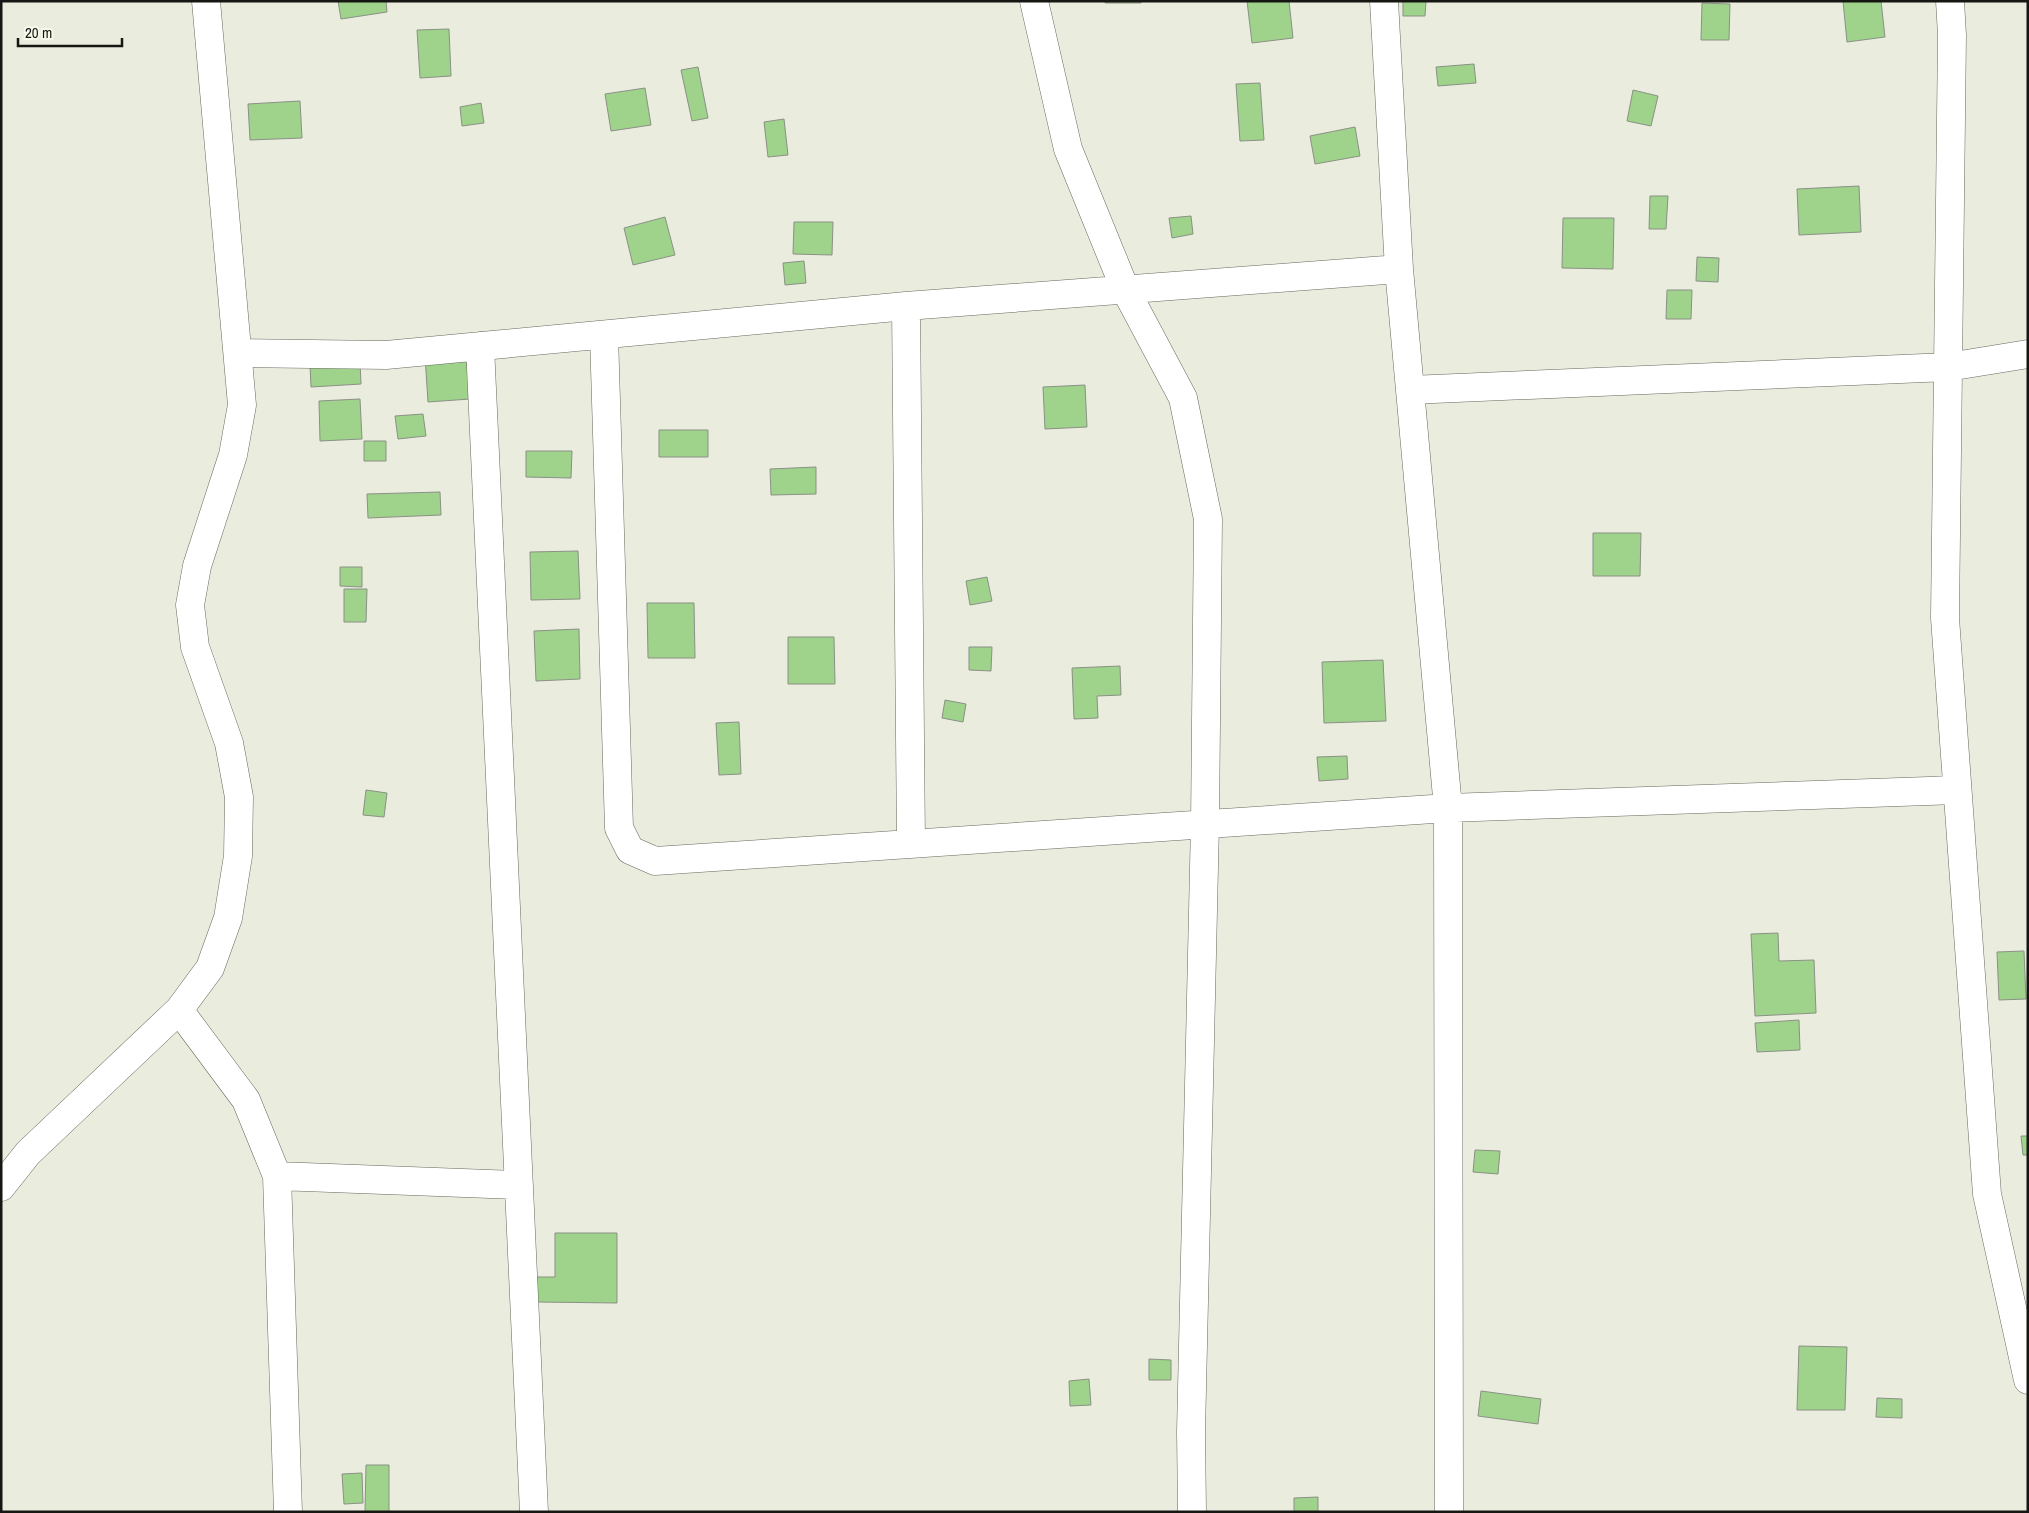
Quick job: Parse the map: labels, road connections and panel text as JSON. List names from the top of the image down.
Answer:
{
  "scale_bar": "20 m"
}
